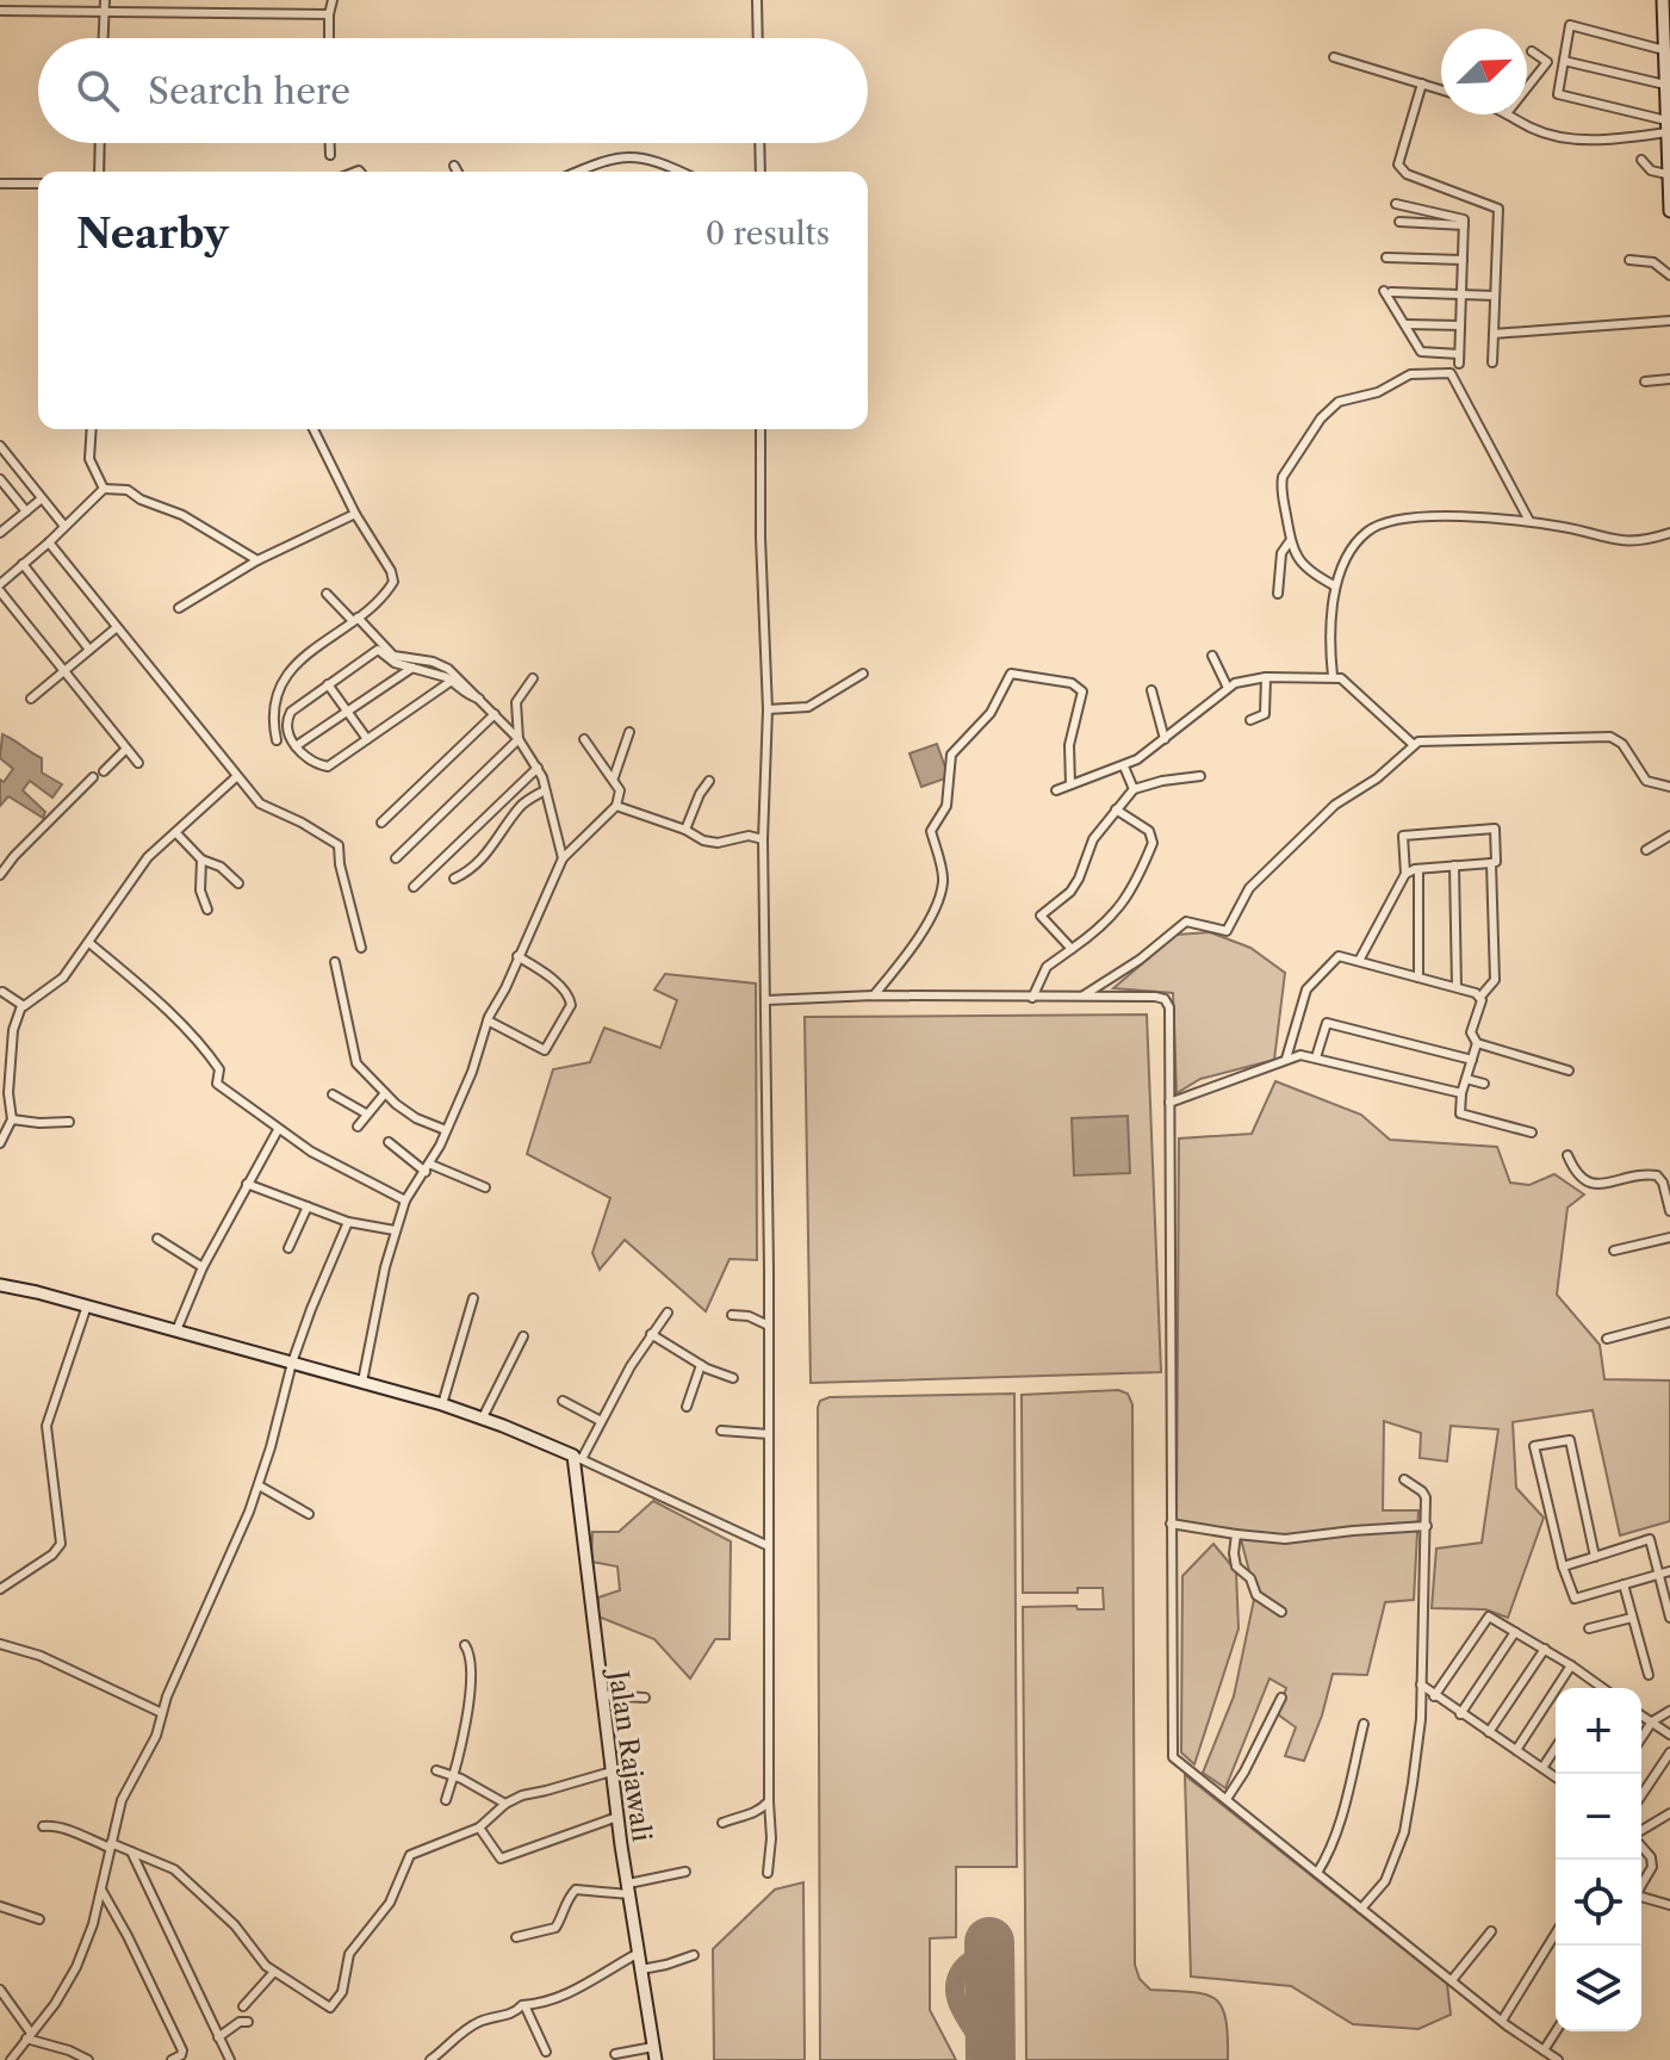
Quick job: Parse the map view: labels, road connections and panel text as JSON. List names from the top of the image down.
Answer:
{
  "streets": {
    "street": ["Jalan Rajawali"]
  },
  "north": "top right",
  "page": {
    "search": "Search here",
    "heading": ["Nearby", "0 results"],
    "map_buttons": ["+", "−"]
  }
}
